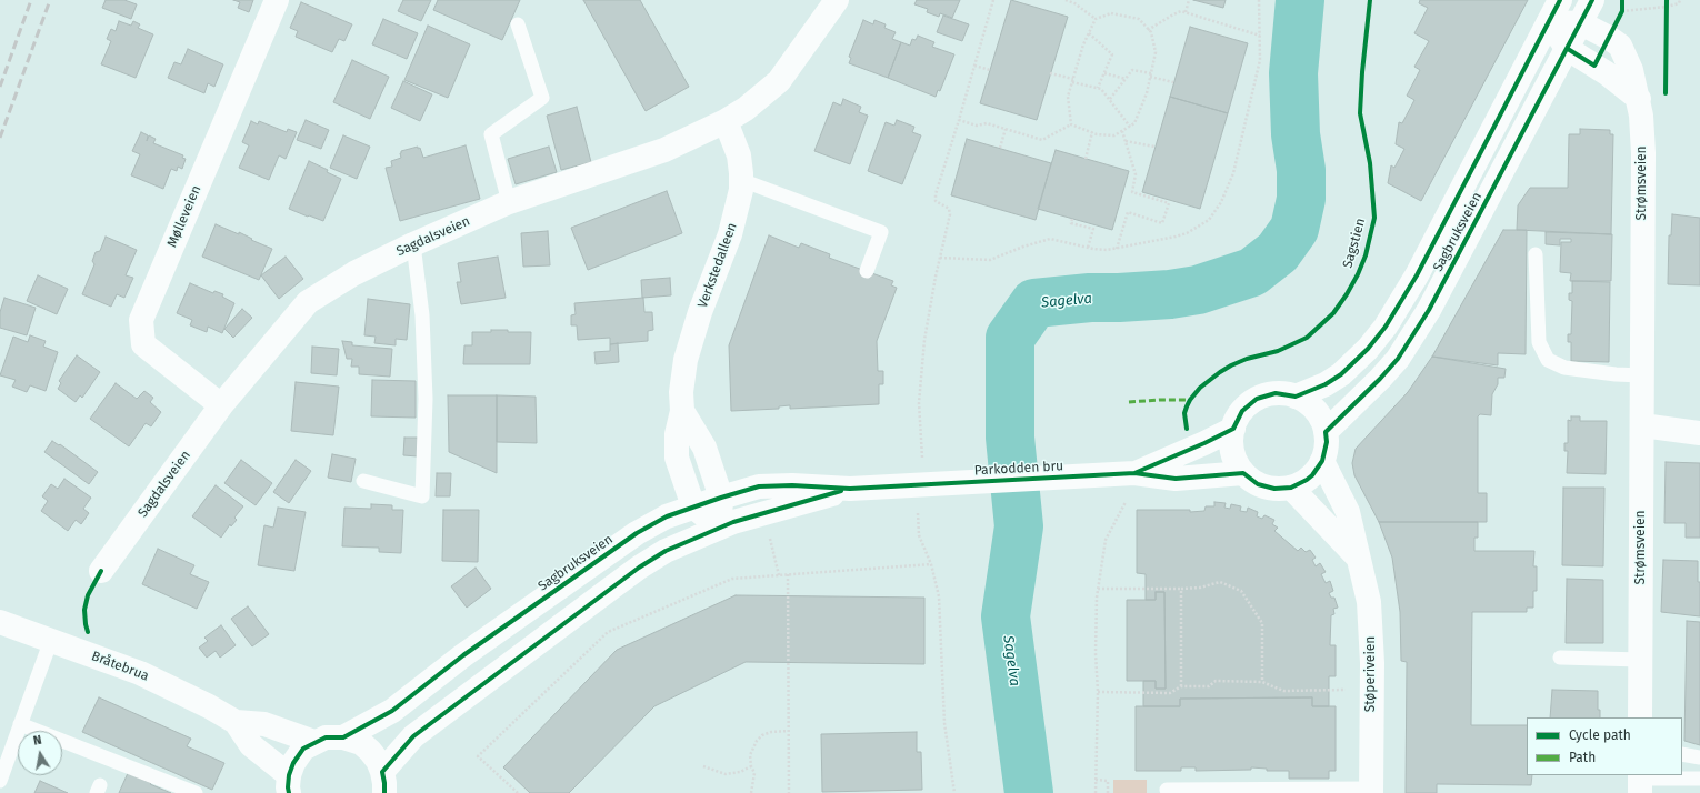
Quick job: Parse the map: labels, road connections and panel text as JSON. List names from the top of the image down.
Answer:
{
  "streets": {
    "main road": [
      "Strømsveien",
      "Mølleveien",
      "Sagbruksveien",
      "Sagdalsveien",
      "Verkstedalleen",
      "Parkodden bru",
      "Bråtebrua",
      "Støperiveien"
    ],
    "cycle path": ["Sagstien"]
  },
  "crossings": [
    ["Strømsveien", "Sagbruksveien"],
    ["Mølleveien", "Sagdalsveien"],
    ["Sagbruksveien", "Verkstedalleen"],
    ["Sagbruksveien", "Parkodden bru"],
    ["Sagbruksveien", "Støperiveien"],
    ["Sagdalsveien", "Verkstedalleen"]
  ],
  "water": ["Sagelva"],
  "legend": ["Cycle path", "Path"],
  "north": "top"
}
